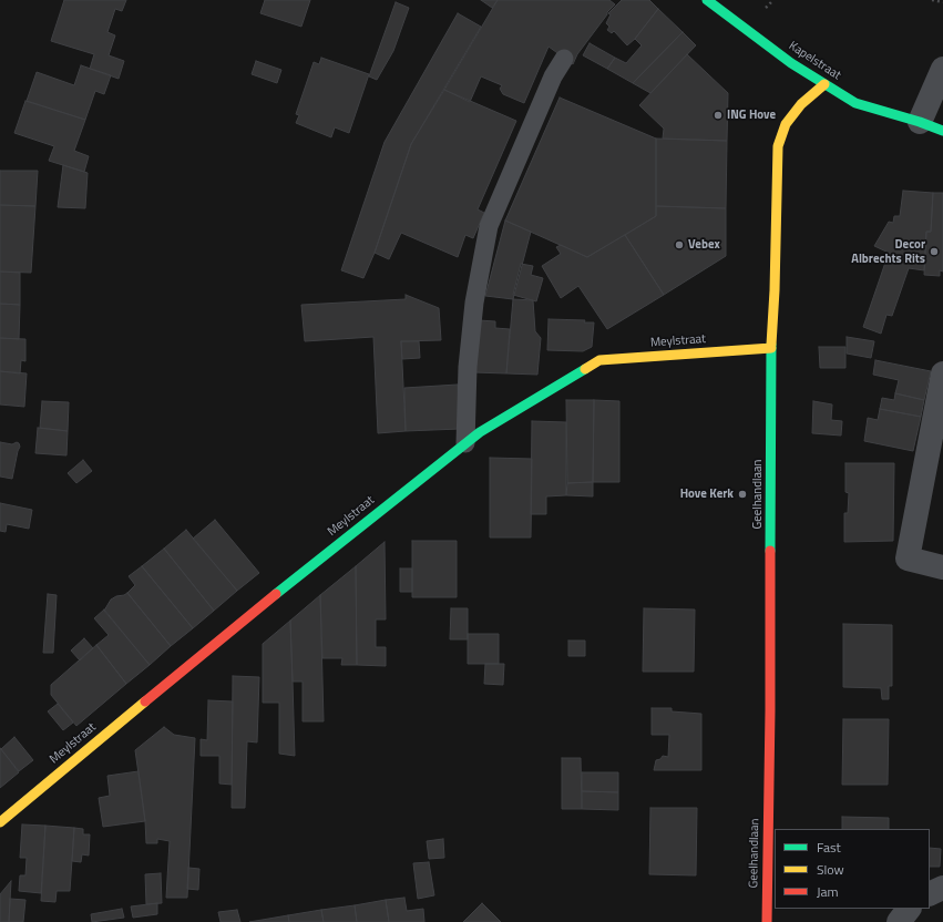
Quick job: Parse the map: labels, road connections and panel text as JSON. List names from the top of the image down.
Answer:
{
  "streets": {
    "street": ["Kapelstraat", "Meylstraat", "Geelhandlaan"]
  },
  "crossings": [
    ["Kapelstraat", "Geelhandlaan"],
    ["Meylstraat", "Geelhandlaan"]
  ],
  "places": [
    "ING Hove",
    "Vebex",
    "Decor Albrechts Rits",
    "Hove Kerk"
  ],
  "legend": ["Fast", "Slow", "Jam"]
}
